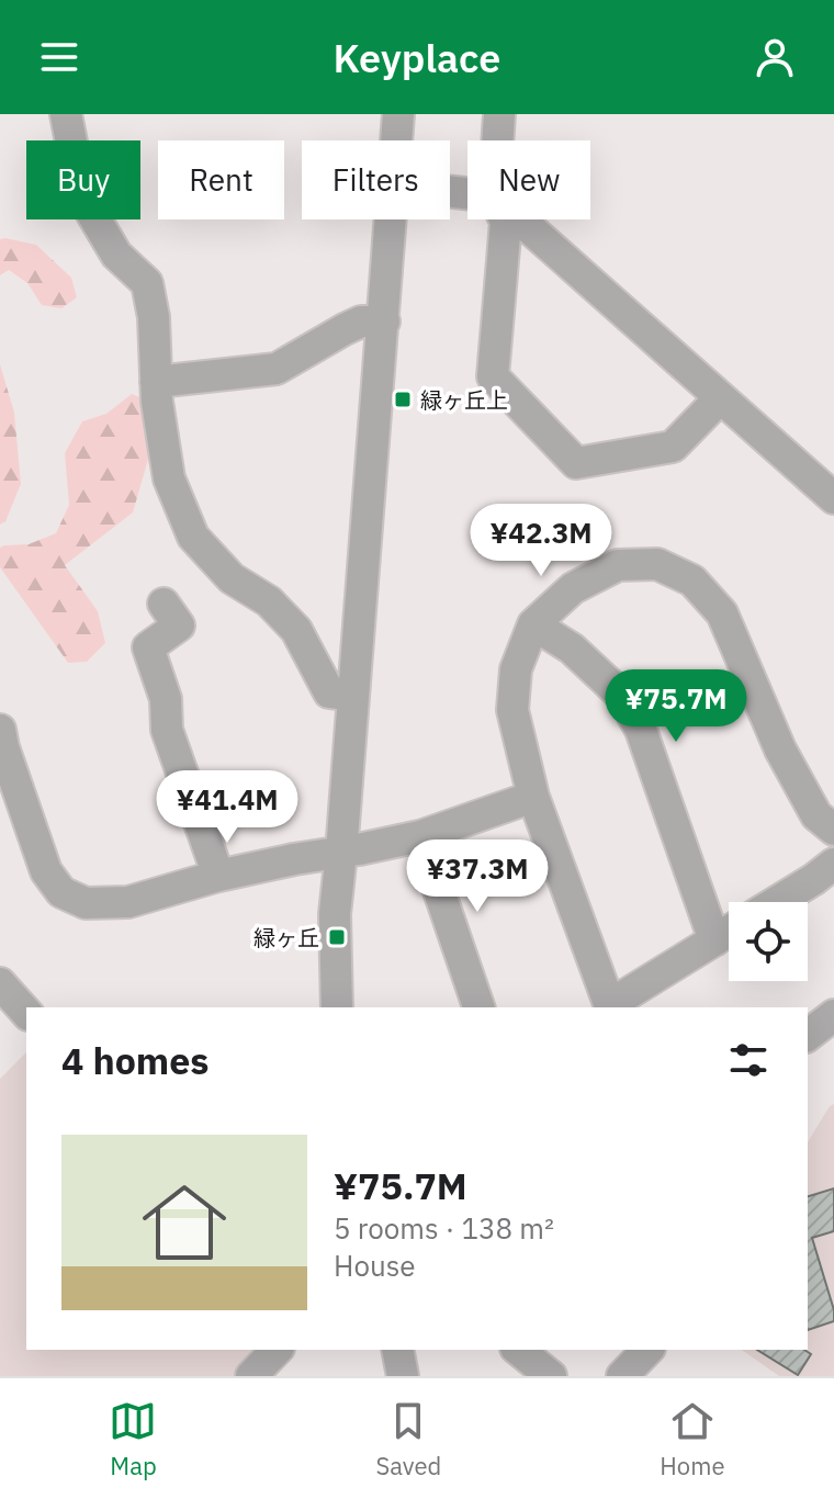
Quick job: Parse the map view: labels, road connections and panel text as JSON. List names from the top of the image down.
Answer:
{
  "places": {
    "transit": ["緑ヶ丘上", "緑ヶ丘"]
  },
  "page": {
    "header": "Keyplace",
    "chip": [
      "Buy",
      "Rent",
      "Filters",
      "New"
    ],
    "price": [
      "¥42.3M",
      "¥75.7M",
      "¥41.4M",
      "¥37.3M"
    ],
    "heading": "4 homes",
    "list": [
      {
        "name": "¥75.7M",
        "note": "5 rooms · 138 m² · House"
      }
    ],
    "tabs": ["Map", "Saved", "Home"]
  }
}
